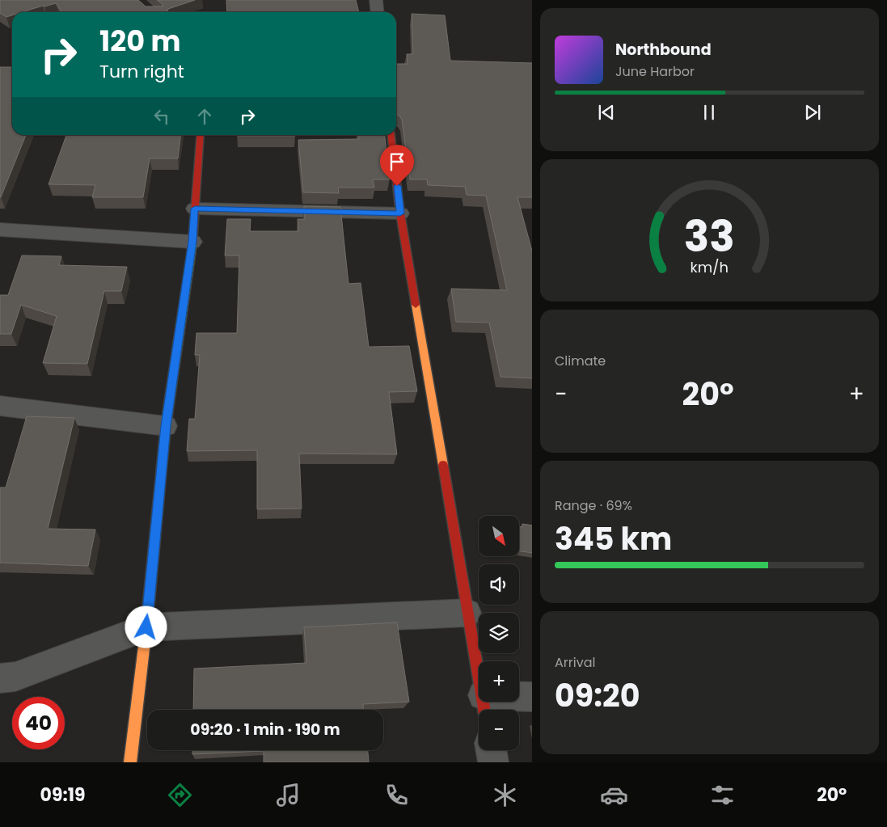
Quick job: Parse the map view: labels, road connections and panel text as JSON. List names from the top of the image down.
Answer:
{
  "north": "bottom right",
  "page": {
    "turn": ["120 m", "Turn right"],
    "song": ["Northbound", "June Harbor"],
    "tile": [
      "Climate",
      ["Range · 69%", "345 km"],
      ["Arrival", "09:20"]
    ],
    "heat": ["−", "20°", "+"],
    "map_buttons": ["+", "−"],
    "limit": "40",
    "trip": "09:20 · 1 min · 190 m",
    "tabs": ["09:19", "20°"],
    "gauge": ["33", "km/h"]
  }
}
